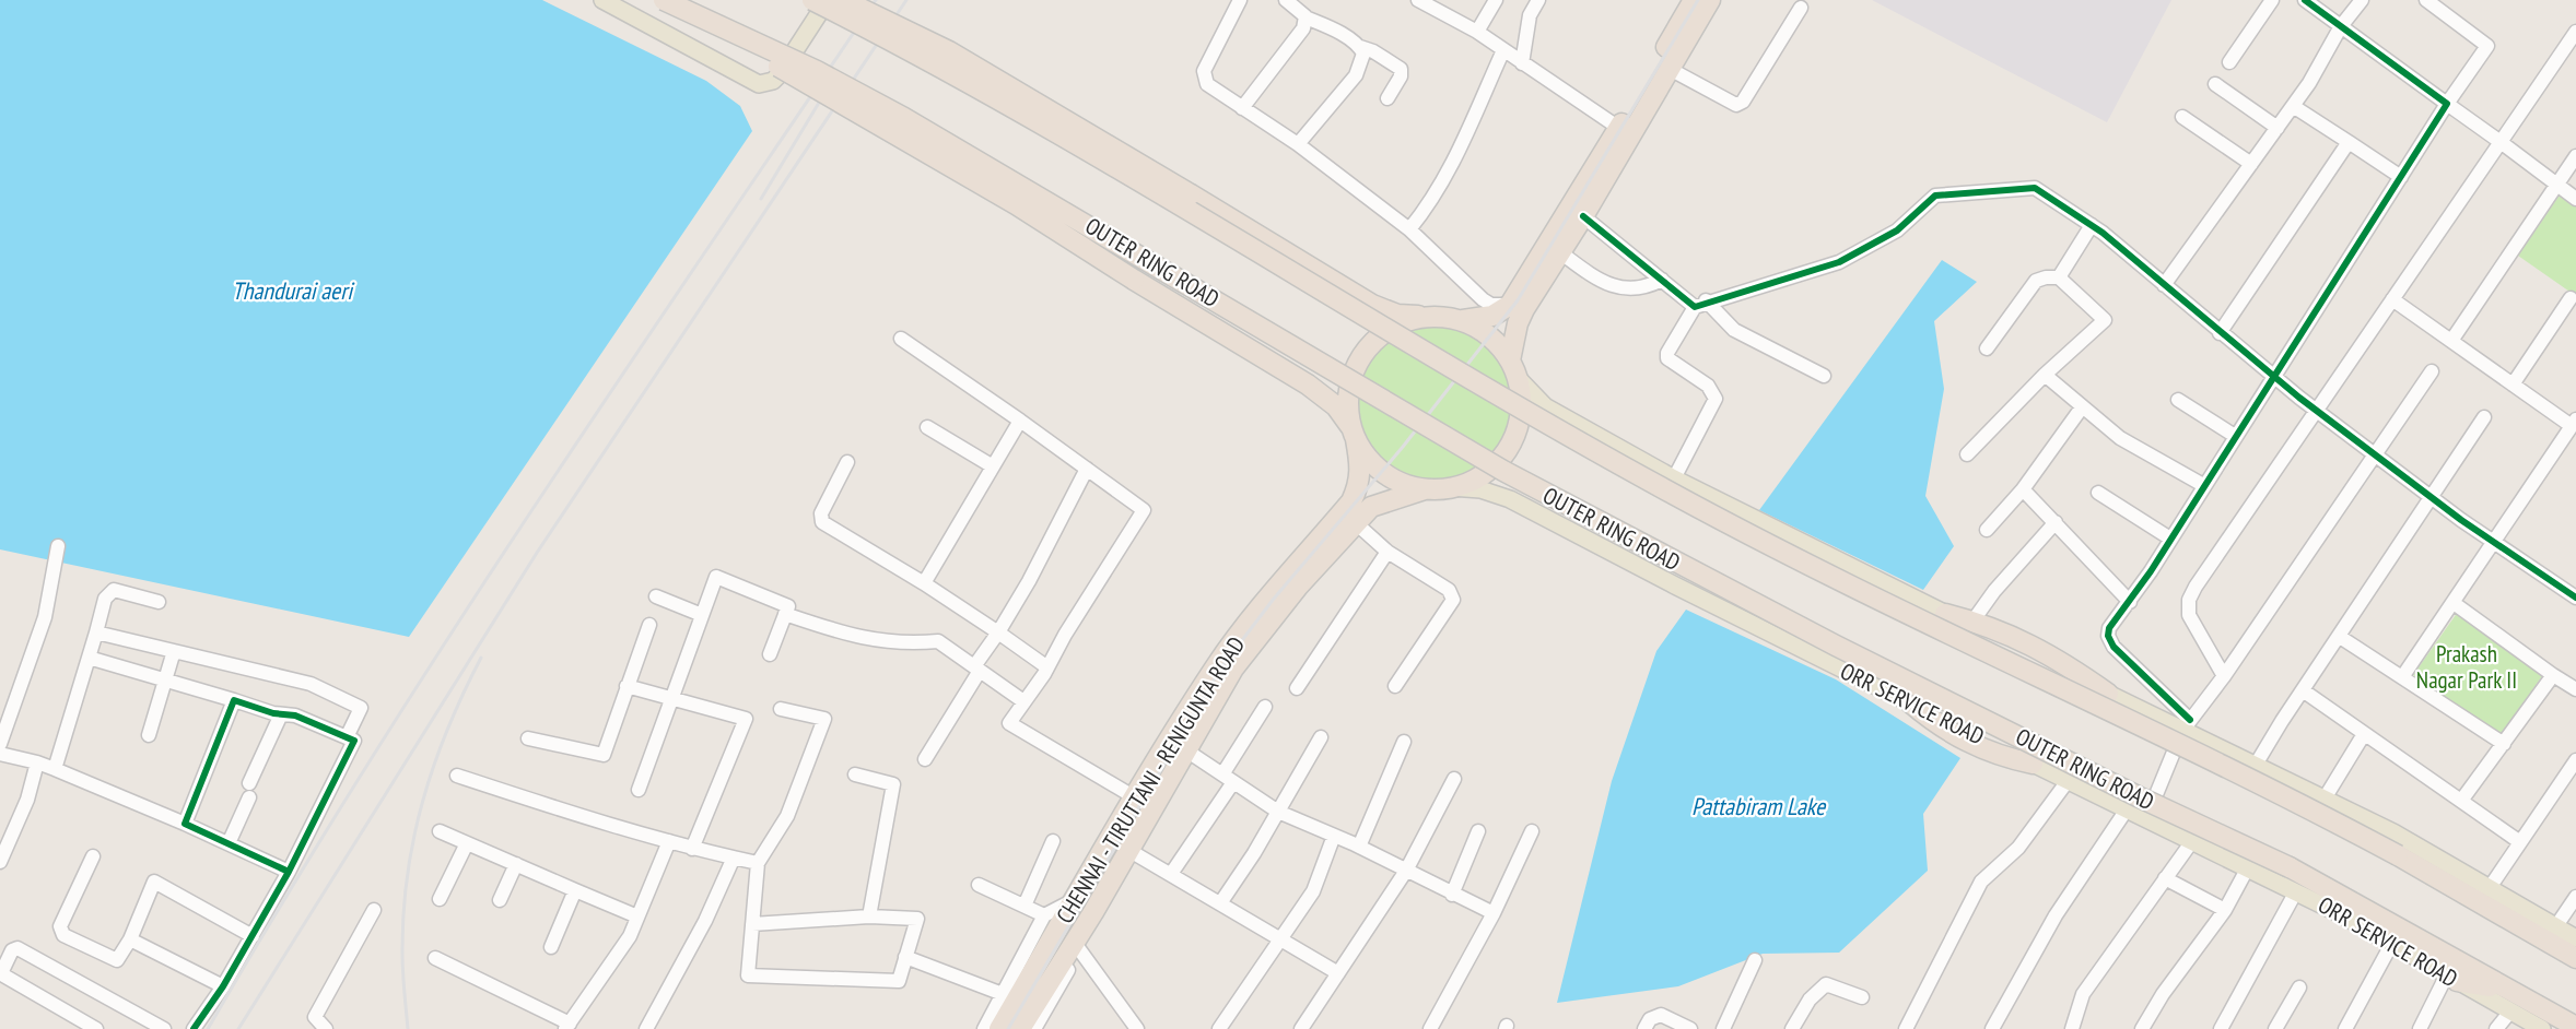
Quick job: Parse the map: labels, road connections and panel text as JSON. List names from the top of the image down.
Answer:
{
  "streets": {
    "highway": ["OUTER RING ROAD", "CHENNAI - TIRUTTANI - RENIGUNTA ROAD"],
    "main road": ["ORR SERVICE ROAD"]
  },
  "crossings": [
    ["OUTER RING ROAD", "ORR SERVICE ROAD"],
    ["ORR SERVICE ROAD", "CHENNAI - TIRUTTANI - RENIGUNTA ROAD"]
  ],
  "water": ["Thandurai aeri", "Pattabiram Lake"],
  "parks": ["Prakash Nagar Park II"]
}
